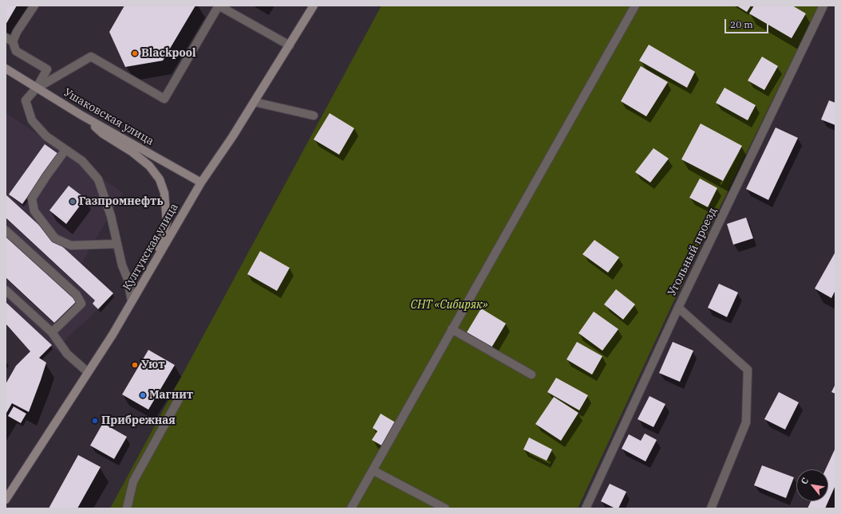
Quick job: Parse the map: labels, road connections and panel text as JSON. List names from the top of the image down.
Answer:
{
  "streets": {
    "main road": ["Ушаковская улица", "Култукская улица"],
    "street": ["Угольный проезд"]
  },
  "crossings": [
    ["Ушаковская улица", "Култукская улица"]
  ],
  "parks": ["СНТ «Сибиряк»"],
  "places": [
    "Blackpool",
    "Газпромнефть",
    "Уют",
    "Магнит",
    "Прибрежная"
  ],
  "scale_bar": "20 m",
  "north": "top left"
}
